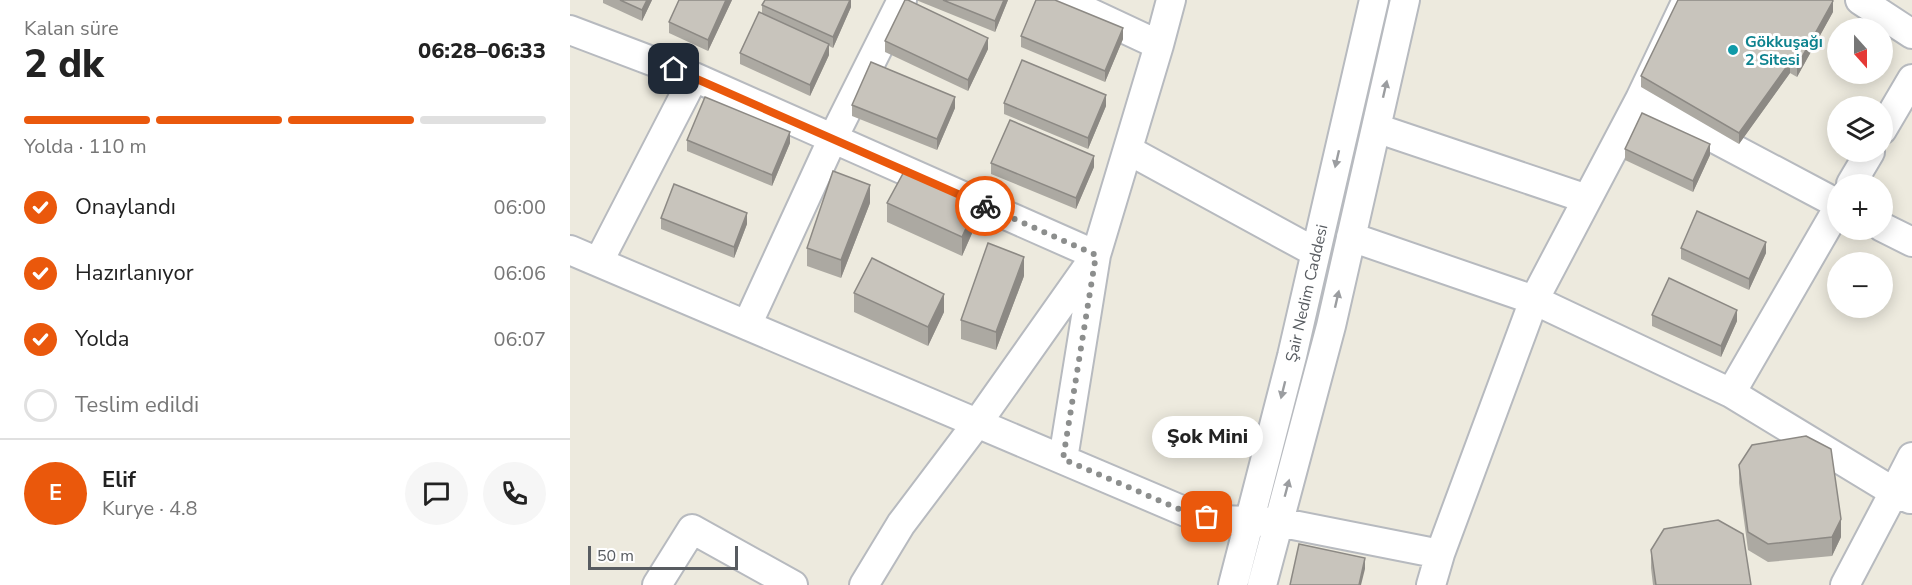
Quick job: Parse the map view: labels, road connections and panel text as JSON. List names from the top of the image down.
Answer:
{
  "streets": {
    "street": ["Şair Nedim Caddesi"]
  },
  "places": ["Gökkuşağı 2 Sitesi", "Şok Mini"],
  "scale_bar": "50 m",
  "north": "bottom",
  "page": {
    "heading": ["2 dk", "Kalan süre", "06:28–06:33"],
    "panel": ["Elif", "Kurye · 4.8"],
    "map_buttons": ["+", "−"],
    "bar": "Yolda · 110 m",
    "list": [
      ["Onaylandı", "06:00"],
      ["Hazırlanıyor", "06:06"],
      ["Yolda", "06:07"],
      "Teslim edildi"
    ],
    "bubble": "Şok Mini",
    "round": "E",
    "scale": "50 m"
  }
}
